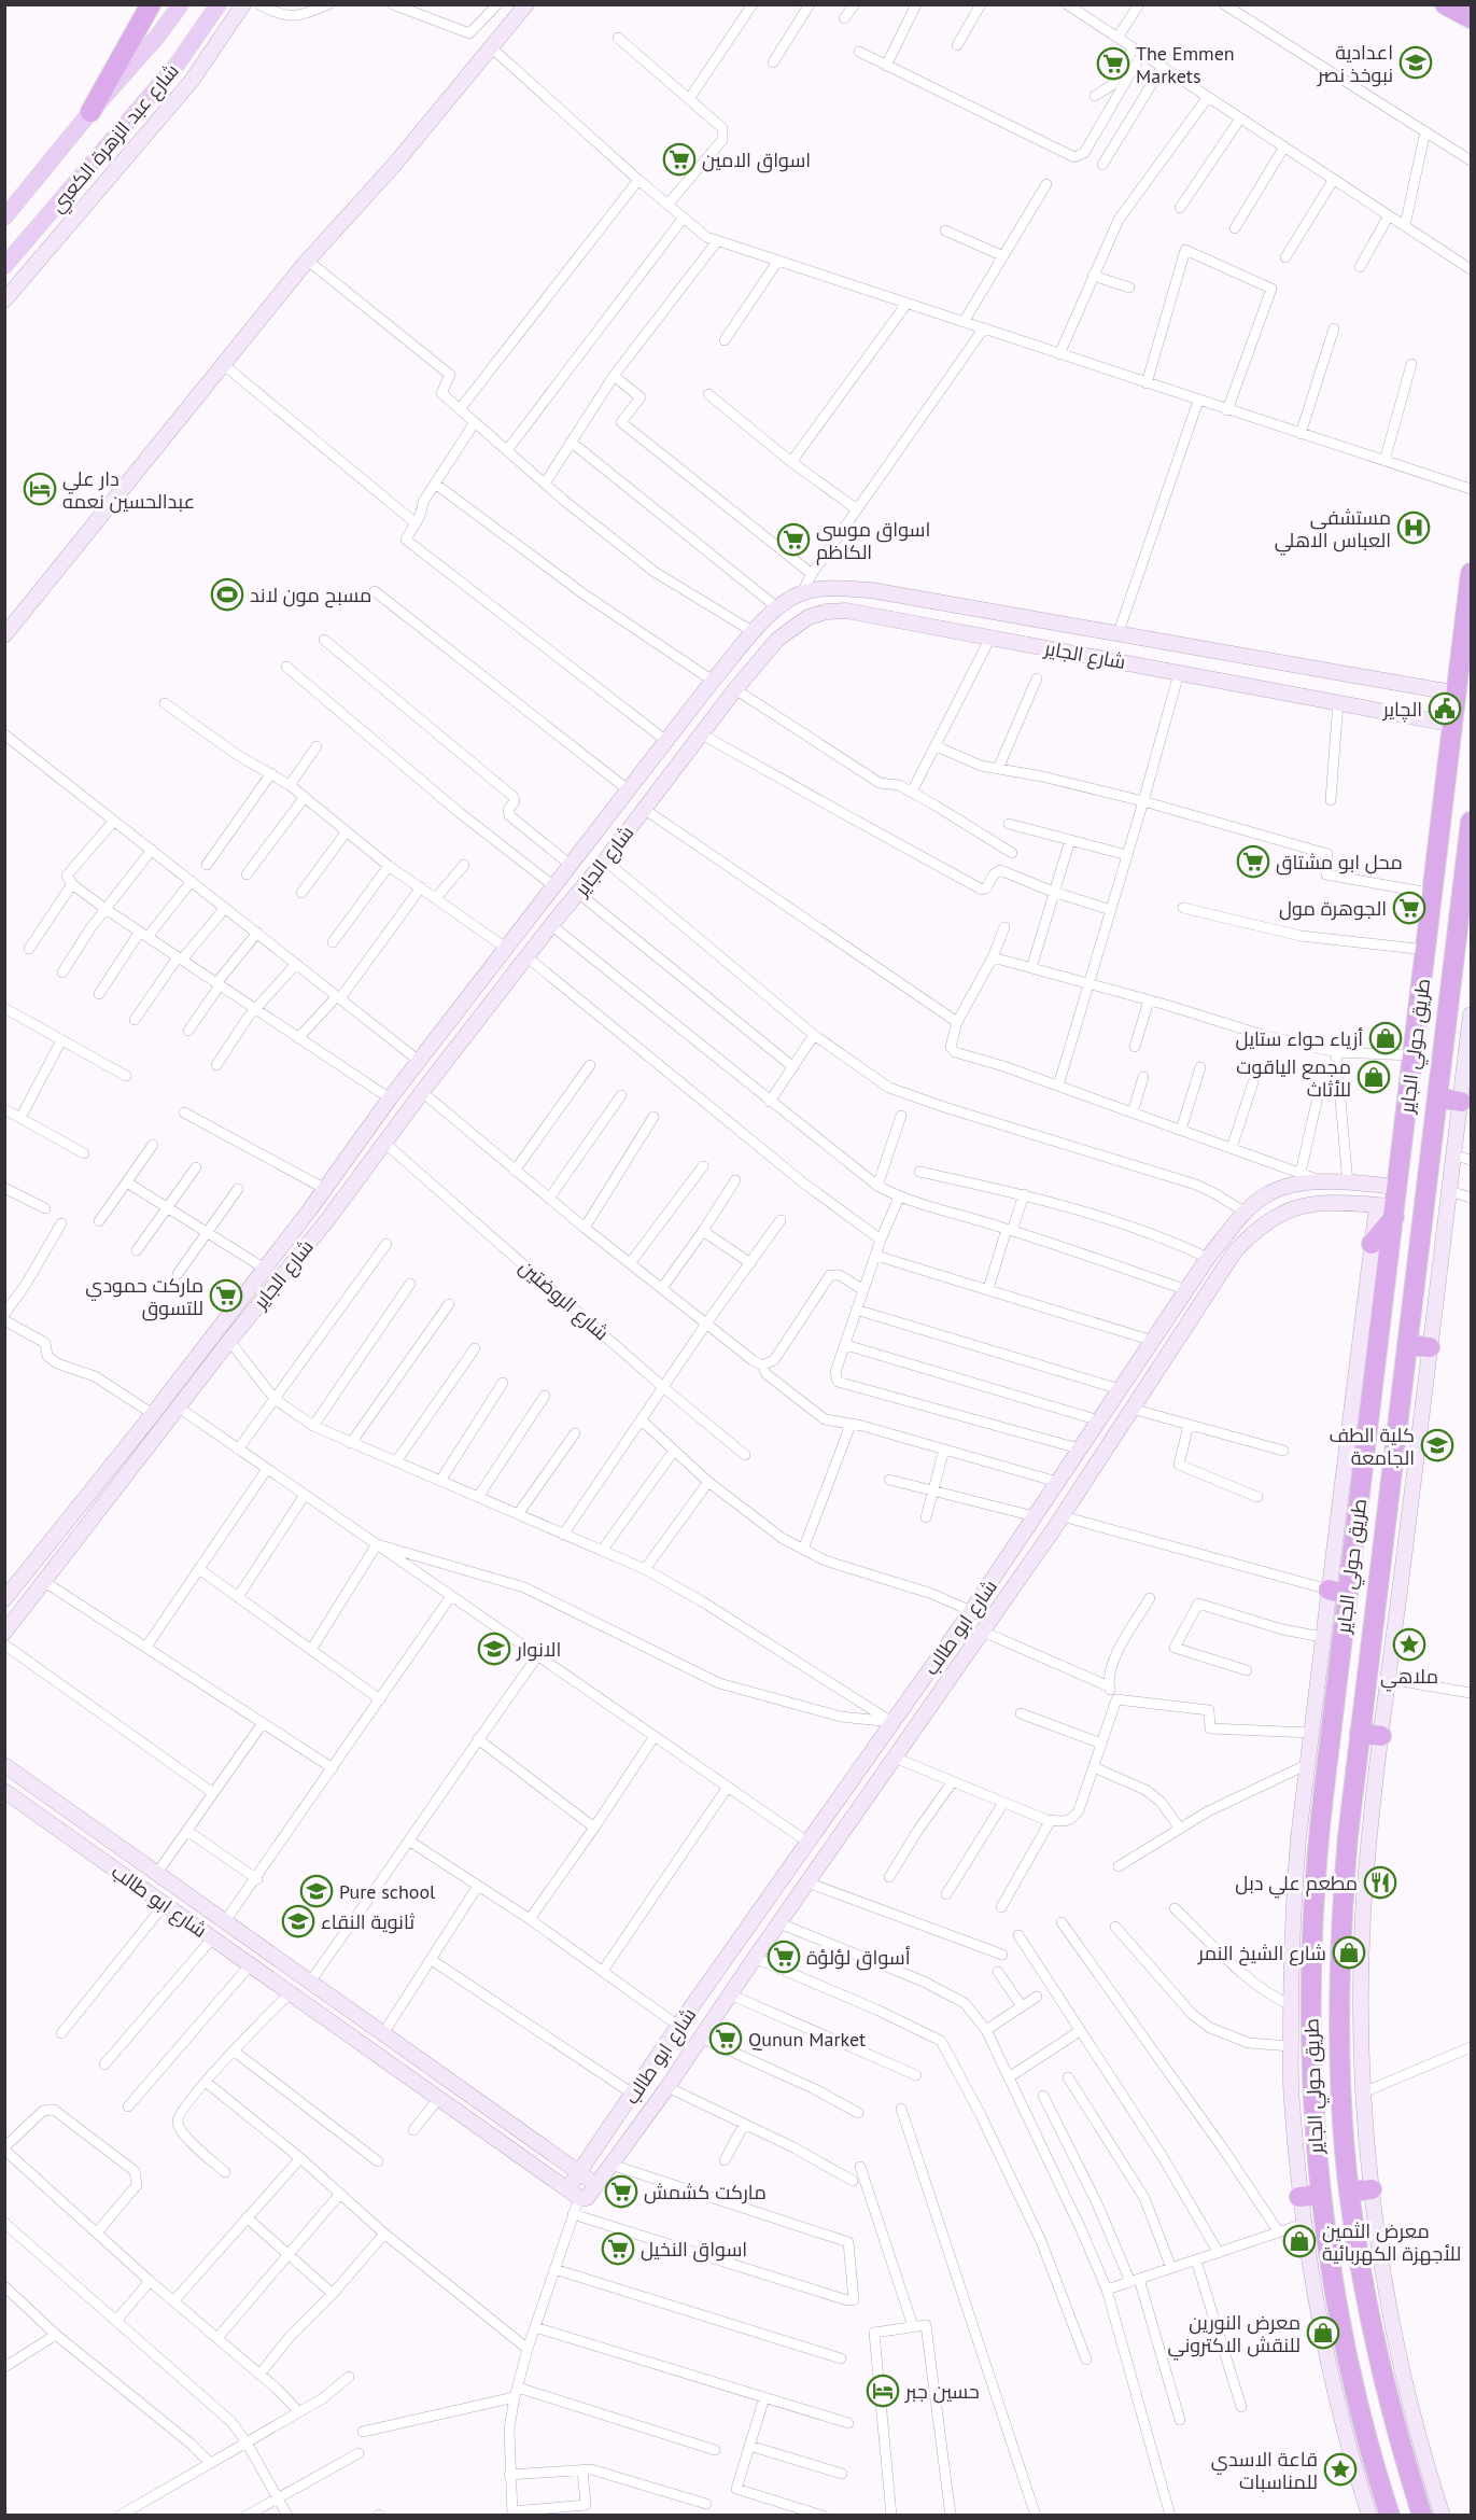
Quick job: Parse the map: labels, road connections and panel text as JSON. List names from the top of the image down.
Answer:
{
  "streets": {
    "highway": ["طريق حولي الجاير"],
    "main road": ["شارع عبد الزهرة الكعبي"],
    "street": ["شارع الجاير", "شارع الروضتين", "شارع ابو طالب"]
  },
  "crossings": [
    ["شارع الجاير", "طريق حولي الجاير"],
    ["شارع الجاير", "شارع الروضتين"],
    ["طريق حولي الجاير", "شارع ابو طالب"]
  ],
  "places": {
    "school or university": [
      "اعدادية نبوخذ نصر",
      "كلية الطف الجامعة",
      "الانوار",
      "Pure school",
      "ثانوية النقاء"
    ],
    "supermarket": [
      "The Emmen Markets",
      "اسواق الامين",
      "اسواق موسى الكاظم",
      "محل ابو مشتاق",
      "الجوهرة مول",
      "ماركت حمودي للتسوق",
      "أسواق لؤلؤة",
      "Qunun Market",
      "ماركت كشمش",
      "اسواق النخيل"
    ],
    "hotel": ["دار علي عبدالحسين نعمه", "حسين جبر"],
    "hospital": ["مستشفى العباس الاهلي"],
    "sports": ["مسبح مون لاند"],
    "public building": ["الچاير"],
    "shop": [
      "أزياء حواء ستايل",
      "مجمع الياقوت للأثاث",
      "شارع الشيخ النمر",
      "معرض الثمين للأجهزة الكهربائية",
      "معرض النورين للنقش الاكتروني"
    ],
    "place": ["ملاهي", "قاعة الاسدي للمناسبات"],
    "restaurant": ["مطعم علي دبل"]
  }
}
